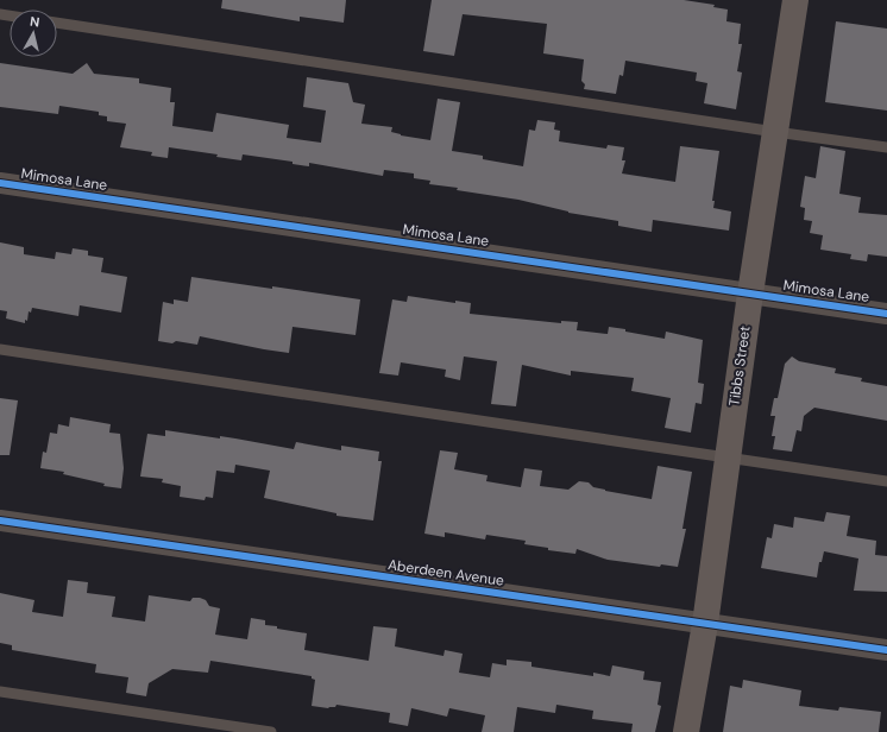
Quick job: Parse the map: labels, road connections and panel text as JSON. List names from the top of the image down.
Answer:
{
  "streets": {
    "street": ["Mimosa Lane", "Tibbs Street", "Aberdeen Avenue"]
  },
  "crossings": [
    ["Mimosa Lane", "Tibbs Street"],
    ["Tibbs Street", "Aberdeen Avenue"]
  ],
  "north": "top"
}
